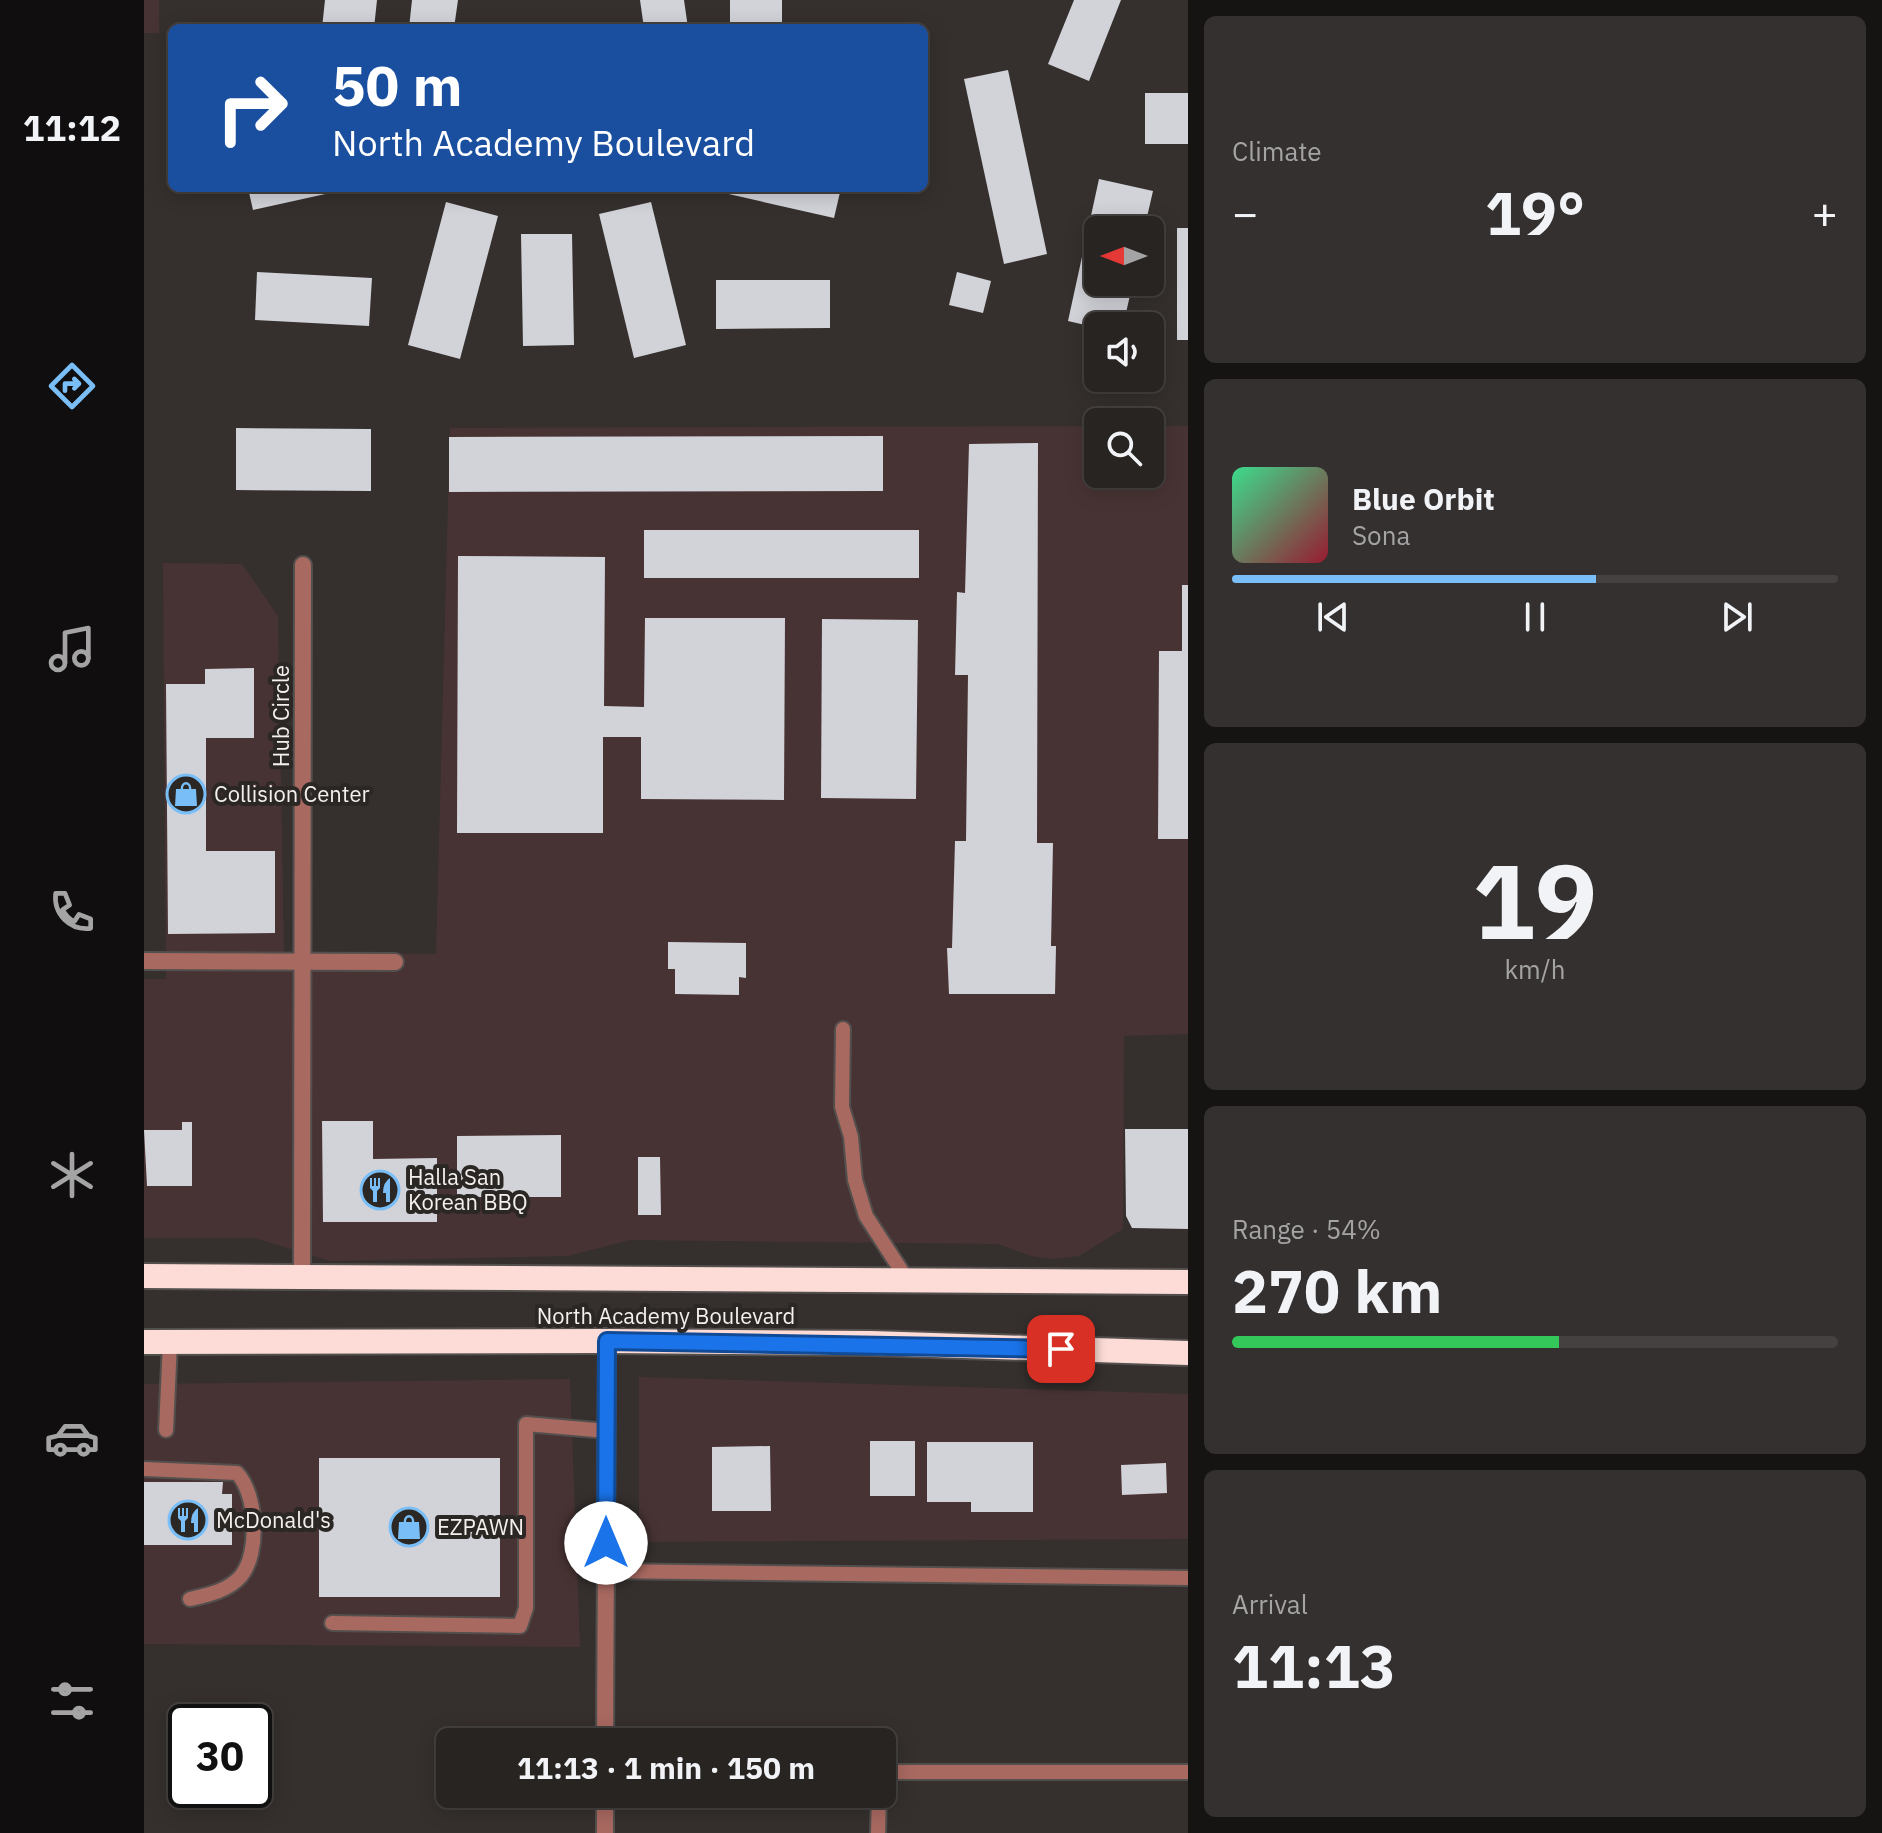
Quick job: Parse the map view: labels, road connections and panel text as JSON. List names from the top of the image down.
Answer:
{
  "streets": {
    "highway": ["North Academy Boulevard"],
    "street": ["Hub Circle"]
  },
  "crossings": [
    ["Hub Circle", "North Academy Boulevard"]
  ],
  "places": {
    "shop": ["Collision Center", "EZPAWN"],
    "restaurant": ["Halla San Korean BBQ", "McDonald's"]
  },
  "north": "left",
  "page": {
    "tabs": "11:12",
    "tile": [
      "Climate",
      ["19", "km/h"],
      ["Range · 54%", "270 km"],
      ["Arrival", "11:13"]
    ],
    "turn": ["50 m", "North Academy Boulevard"],
    "heat": ["−", "19°", "+"],
    "song": ["Blue Orbit", "Sona"],
    "limit": "30",
    "trip": "11:13 · 1 min · 150 m"
  }
}
